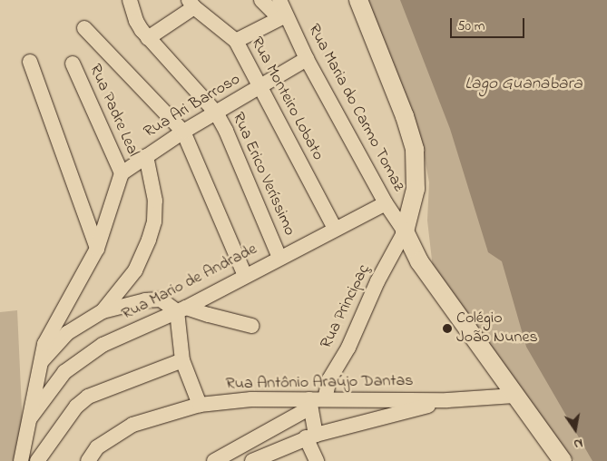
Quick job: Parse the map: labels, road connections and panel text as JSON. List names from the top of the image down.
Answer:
{
  "streets": {
    "street": [
      "Rua Monteiro Lobato",
      "Rua Ari Barroso",
      "Rua Maria do Carmo Tomaz",
      "Rua Padre Leal",
      "Rua Erico Veríssimo",
      "Rua Mario de Andrade",
      "Rua Principaç",
      "Rua Antônio Araújo Dantas"
    ]
  },
  "crossings": [
    ["Rua Monteiro Lobato", "Rua Ari Barroso"],
    ["Rua Monteiro Lobato", "Rua Mario de Andrade"],
    ["Rua Ari Barroso", "Rua Maria do Carmo Tomaz"],
    ["Rua Ari Barroso", "Rua Padre Leal"],
    ["Rua Ari Barroso", "Rua Erico Veríssimo"],
    ["Rua Maria do Carmo Tomaz", "Rua Mario de Andrade"],
    ["Rua Maria do Carmo Tomaz", "Rua Principaç"],
    ["Rua Erico Veríssimo", "Rua Mario de Andrade"],
    ["Rua Principaç", "Rua Antônio Araújo Dantas"]
  ],
  "water": ["Lago Guanabara"],
  "places": ["Colégio João Nunes"],
  "scale_bar": "50 m",
  "north": "bottom"
}
